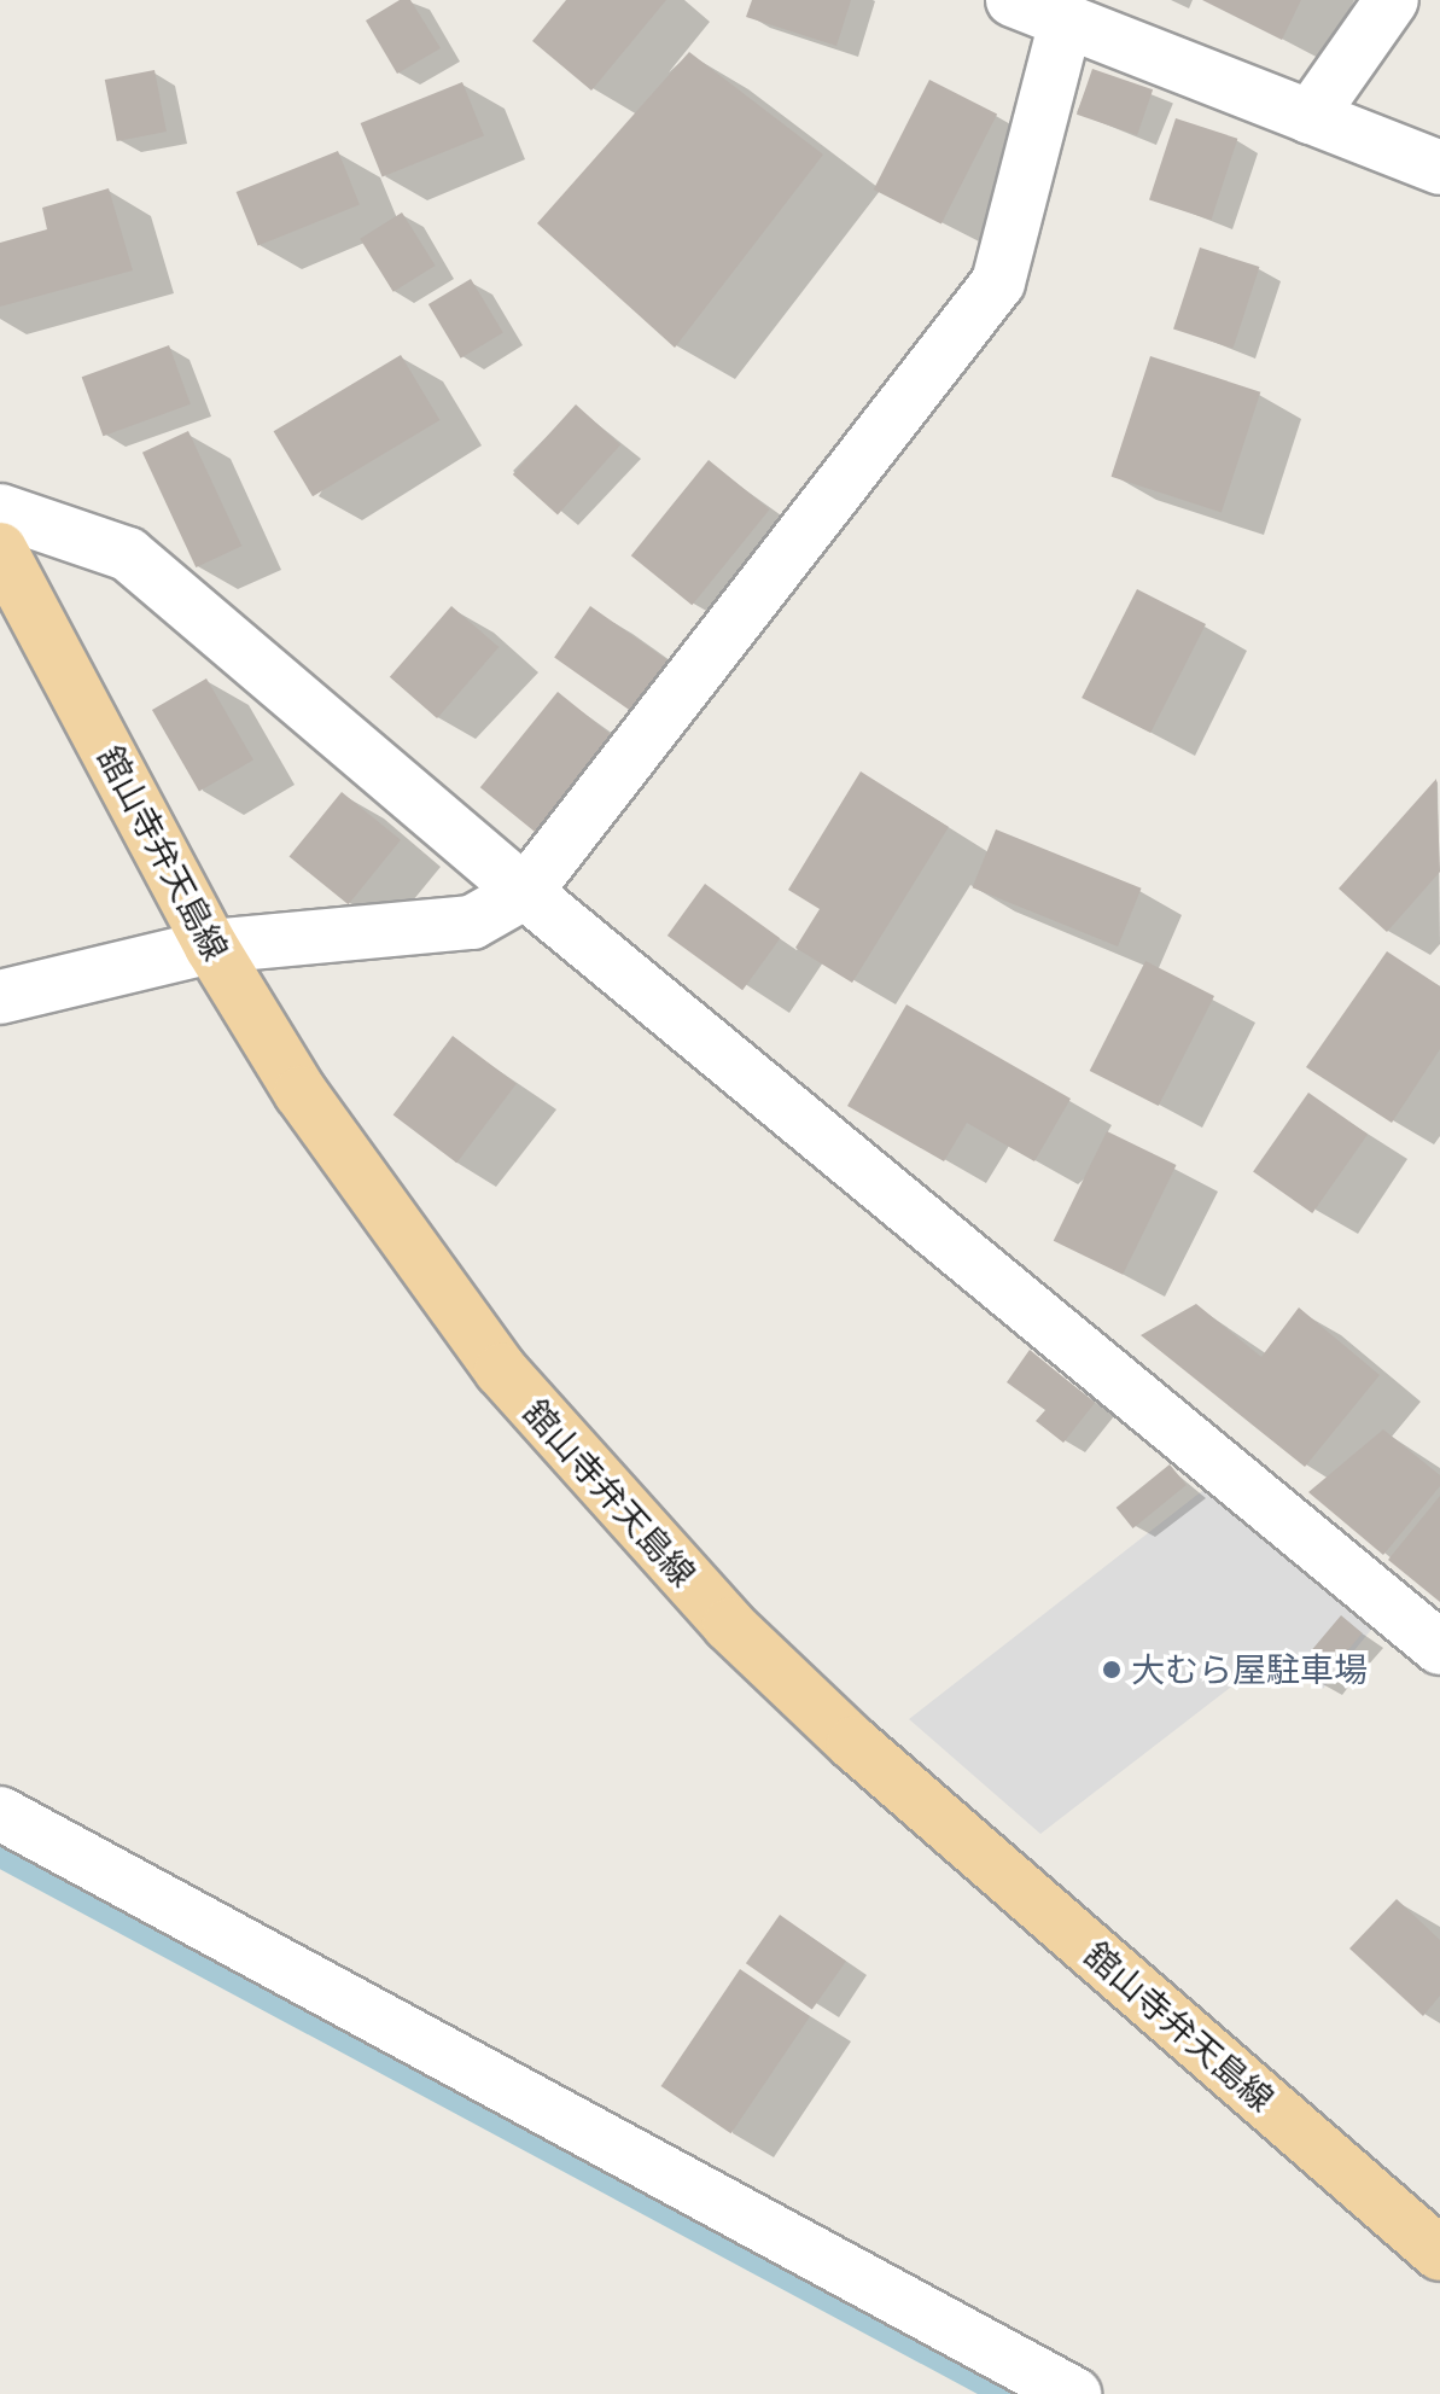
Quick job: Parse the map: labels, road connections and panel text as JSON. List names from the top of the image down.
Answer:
{
  "streets": {
    "main road": ["舘山寺弁天島線"]
  },
  "places": ["大むら屋駐車場"]
}
